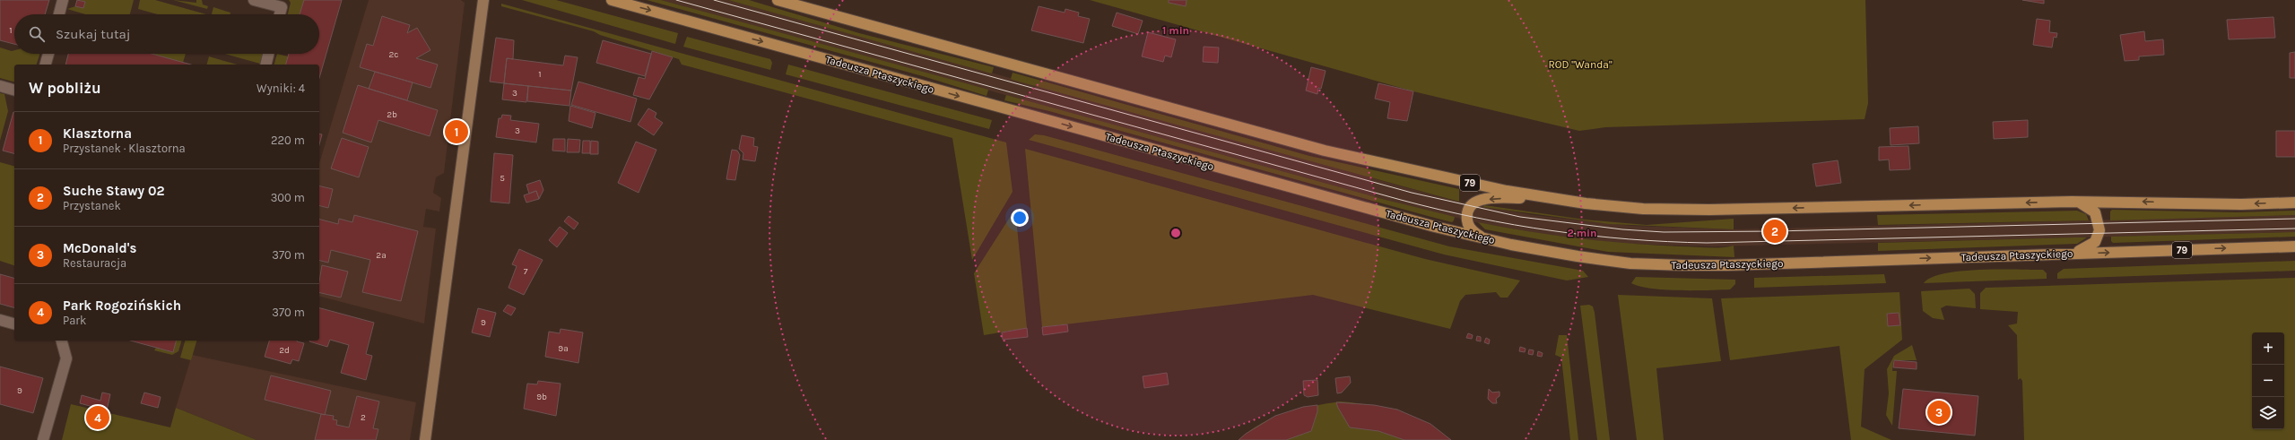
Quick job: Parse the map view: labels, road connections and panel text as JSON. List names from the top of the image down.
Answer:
{
  "streets": {
    "main road": ["Tadeusza Ptaszyckiego", "79"]
  },
  "parks": ["ROD \"Wanda\""],
  "house_numbers": [
    "1",
    "2c",
    "1",
    "3",
    "2b",
    "3",
    "5",
    "2a",
    "7",
    "9",
    "9a",
    "2d",
    "9",
    "9b",
    "2"
  ],
  "page": {
    "search": "Szukaj tutaj",
    "heading": ["W pobliżu", "Wyniki: 4"],
    "list": [
      {
        "mark": "1",
        "name": "Klasztorna",
        "note": "Przystanek · Klasztorna",
        "value": "220 m"
      },
      {
        "mark": "2",
        "name": "Suche Stawy 02",
        "note": "Przystanek",
        "value": "300 m"
      },
      {
        "mark": "3",
        "name": "McDonald's",
        "note": "Restauracja",
        "value": "370 m"
      },
      {
        "mark": "4",
        "name": "Park Rogozińskich",
        "note": "Park",
        "value": "370 m"
      }
    ],
    "pins": [
      "1",
      "2",
      "3",
      "4"
    ],
    "map_buttons": ["+", "−"]
  },
  "rings": ["1 min", "2 min"]
}
